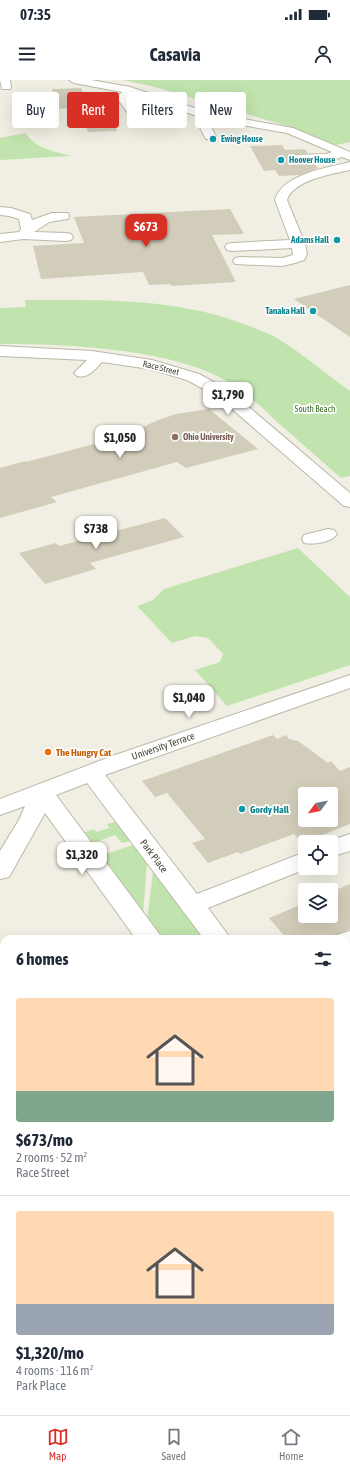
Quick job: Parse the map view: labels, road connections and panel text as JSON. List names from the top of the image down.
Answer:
{
  "streets": {
    "street": ["Race Street", "University Terrace", "Park Place"]
  },
  "crossings": [
    ["University Terrace", "Park Place"]
  ],
  "parks": ["South Beach"],
  "places": [
    "Ewing House",
    "Hoover House",
    "Adams Hall",
    "Tanaka Hall",
    "Ohio University",
    "The Hungry Cat",
    "Gordy Hall"
  ],
  "north": "bottom left",
  "page": {
    "status": "07:35",
    "header": "Casavia",
    "chip": [
      "Buy",
      "Rent",
      "Filters",
      "New"
    ],
    "price": [
      "$673",
      "$1,790",
      "$1,050",
      "$738",
      "$1,040",
      "$1,320"
    ],
    "heading": "6 homes",
    "list": [
      {
        "name": "$673/mo",
        "note": "2 rooms · 52 m² · Race Street"
      },
      {
        "name": "$1,320/mo",
        "note": "4 rooms · 116 m² · Park Place"
      }
    ],
    "tabs": ["Map", "Saved", "Home"]
  }
}
